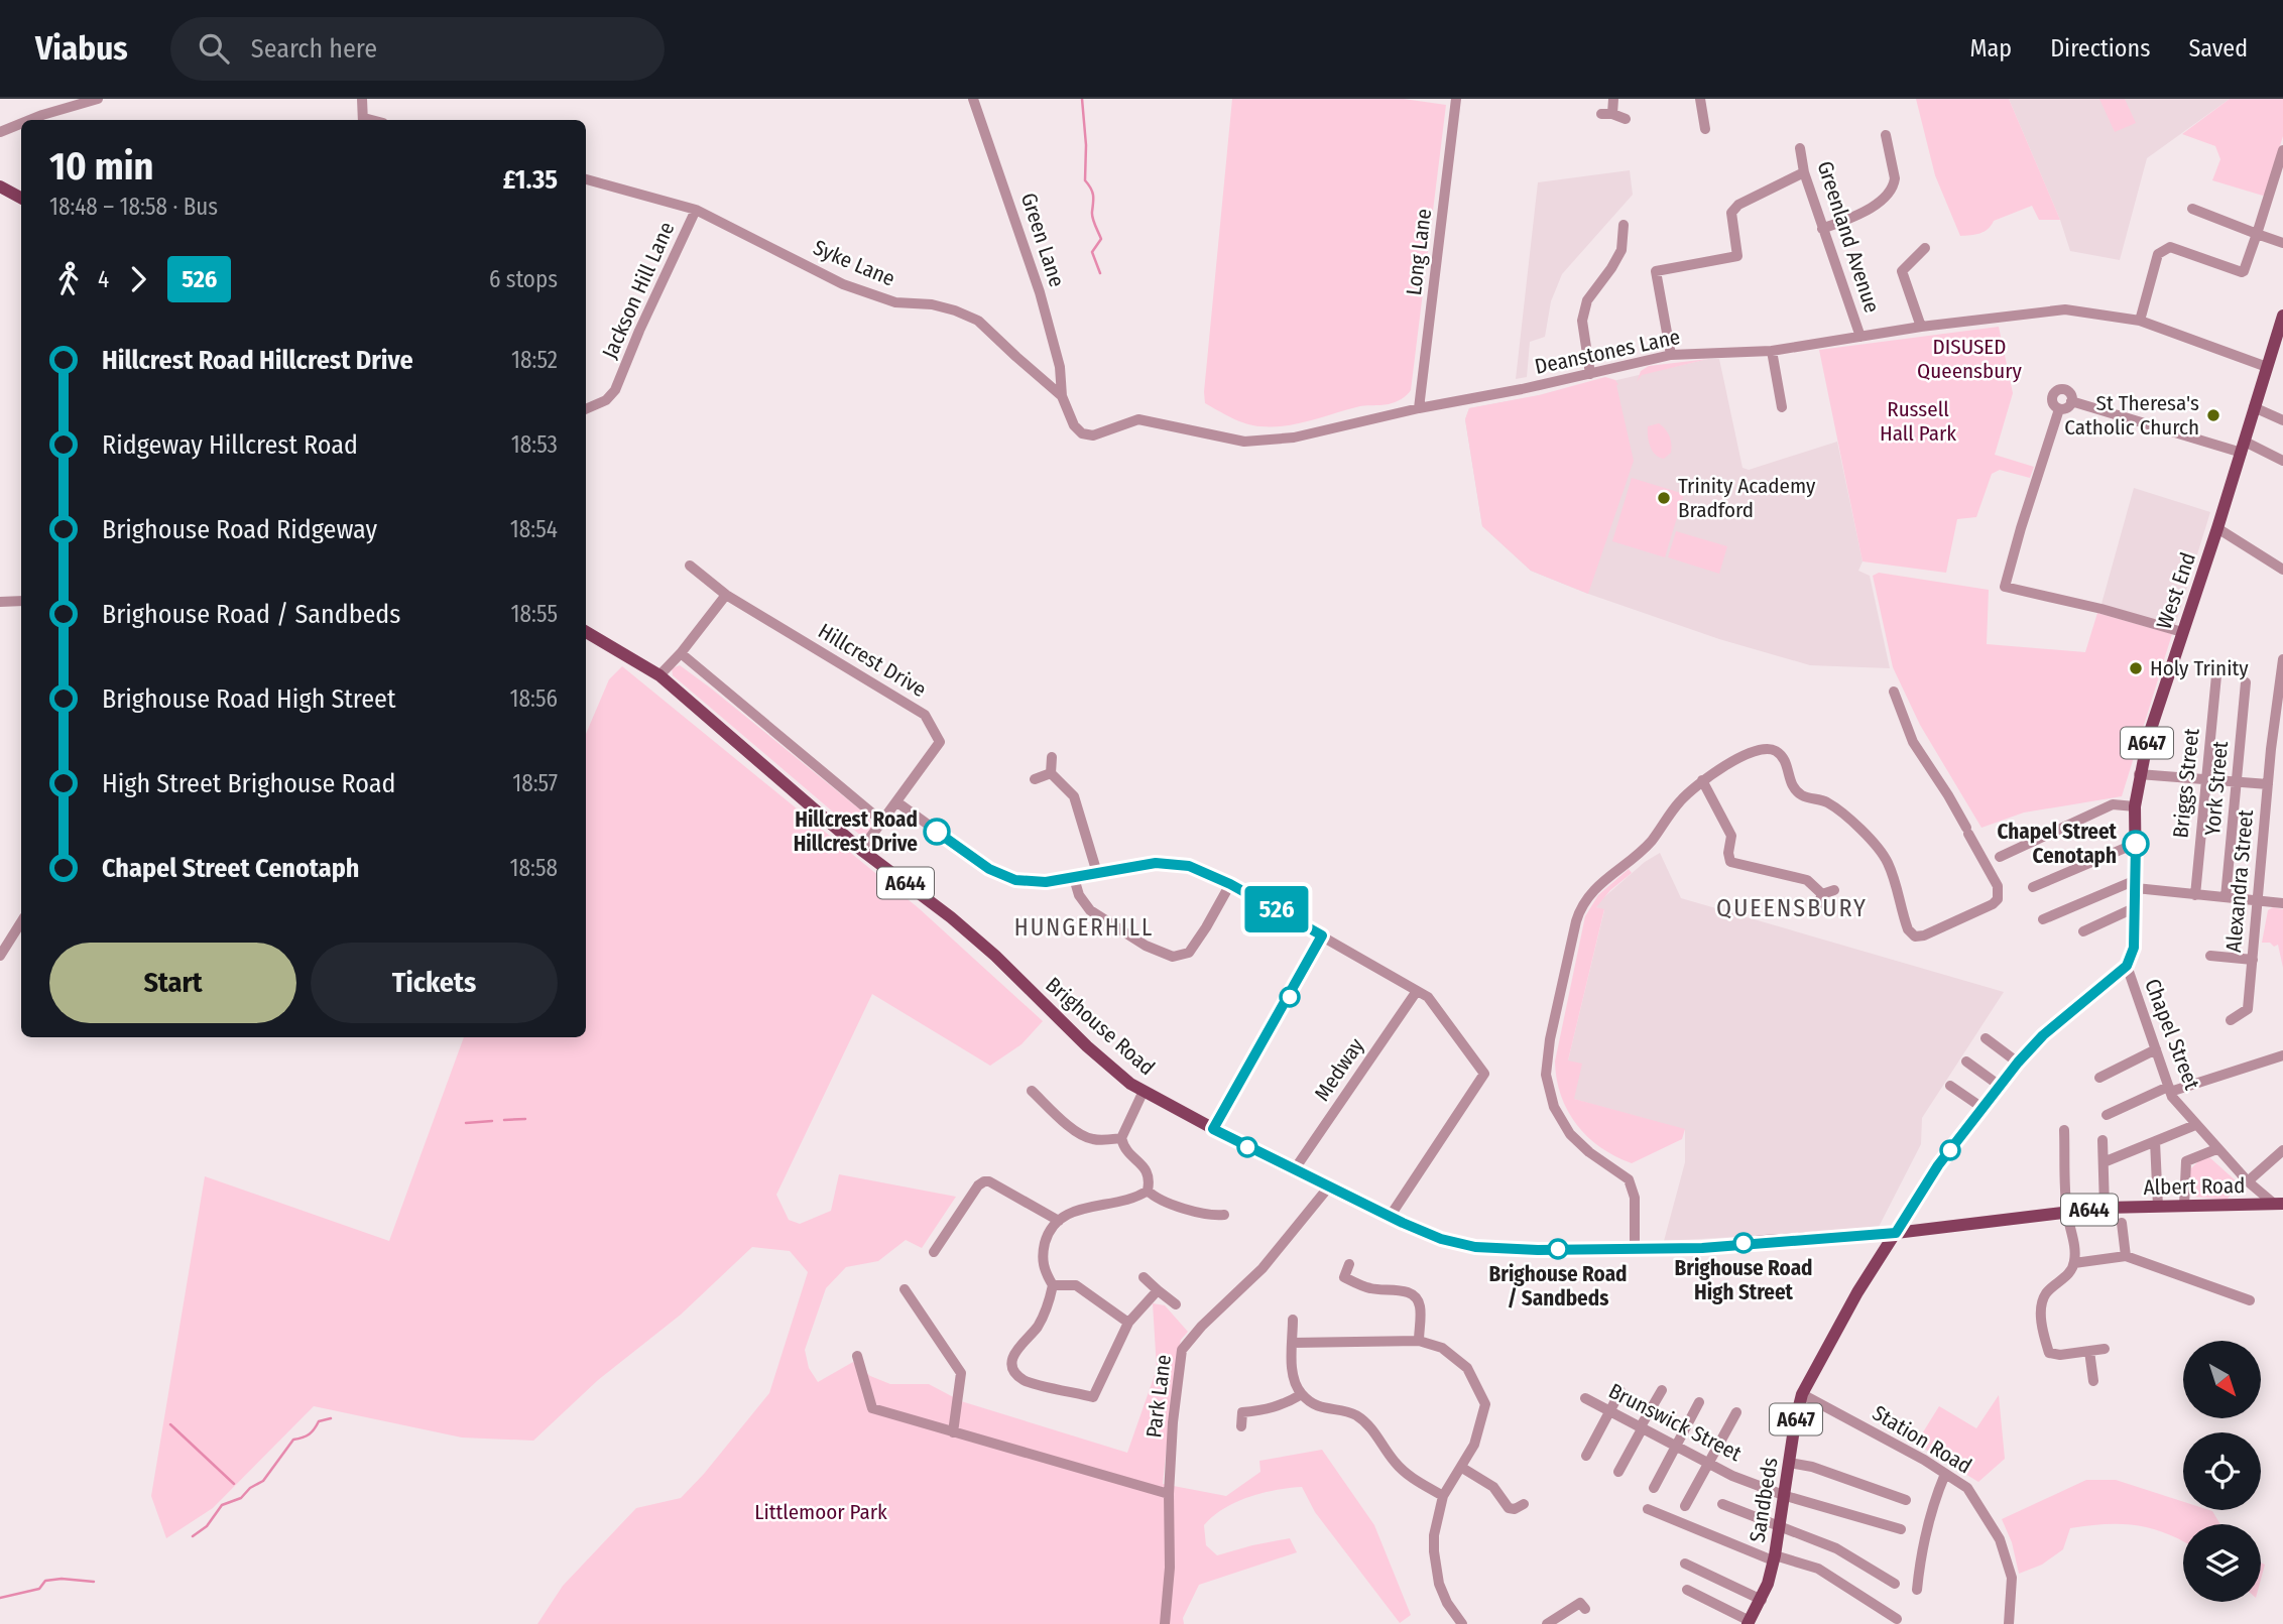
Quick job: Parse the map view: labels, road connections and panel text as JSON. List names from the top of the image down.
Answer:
{
  "streets": {
    "main road": [
      "West End",
      "A647",
      "A644",
      "Brighouse Road",
      "Albert Road",
      "Sandbeds"
    ],
    "street": [
      "Greenland Avenue",
      "Green Lane",
      "Long Lane",
      "Syke Lane",
      "Jackson Hill Lane",
      "Deanstones Lane",
      "Hillcrest Drive",
      "Briggs Street",
      "York Street",
      "Alexandra Street",
      "Chapel Street",
      "Medway",
      "Park Lane",
      "Brunswick Street",
      "Station Road"
    ]
  },
  "crossings": [
    ["Greenland Avenue", "Deanstones Lane"],
    ["Green Lane", "Syke Lane"],
    ["Green Lane", "Deanstones Lane"],
    ["Long Lane", "Deanstones Lane"],
    ["Syke Lane", "Jackson Hill Lane"],
    ["Syke Lane", "Deanstones Lane"],
    ["Deanstones Lane", "West End"],
    ["West End", "A647"],
    ["West End", "Chapel Street"],
    ["Hillcrest Drive", "Brighouse Road"],
    ["A647", "Brighouse Road"],
    ["A647", "Chapel Street"],
    ["A647", "Albert Road"],
    ["A647", "Sandbeds"],
    ["Brighouse Road", "Medway"],
    ["Brighouse Road", "Albert Road"],
    ["Brighouse Road", "Park Lane"],
    ["Brighouse Road", "Sandbeds"],
    ["Chapel Street", "Albert Road"],
    ["Albert Road", "Sandbeds"],
    ["Brunswick Street", "Sandbeds"],
    ["Station Road", "Sandbeds"]
  ],
  "districts": ["QUEENSBURY", "HUNGERHILL"],
  "parks": ["DISUSED Queensbury", "Russell Hall Park", "Littlemoor Park"],
  "places": [
    "St Theresa's Catholic Church",
    "Trinity Academy Bradford",
    "Holy Trinity",
    "Hillcrest Road Hillcrest Drive",
    "Chapel Street Cenotaph",
    "Brighouse Road High Street",
    "Brighouse Road / Sandbeds"
  ],
  "lines": ["bus line 526"],
  "north": "bottom right",
  "page": {
    "header": "Viabus",
    "search": "Search here",
    "nav": ["Map", "Directions", "Saved"],
    "on_map": "526",
    "heading": ["10 min", "18:48 – 18:58 · Bus", "£1.35"],
    "legs": ["4", "526", "6 stops"],
    "list": [
      {
        "name": "Hillcrest Road Hillcrest Drive",
        "value": "18:52"
      },
      {
        "name": "Ridgeway Hillcrest Road",
        "value": "18:53"
      },
      {
        "name": "Brighouse Road Ridgeway",
        "value": "18:54"
      },
      {
        "name": "Brighouse Road / Sandbeds",
        "value": "18:55"
      },
      {
        "name": "Brighouse Road High Street",
        "value": "18:56"
      },
      {
        "name": "High Street Brighouse Road",
        "value": "18:57"
      },
      {
        "name": "Chapel Street Cenotaph",
        "value": "18:58"
      }
    ],
    "buttons": ["Start", "Tickets"]
  }
}
